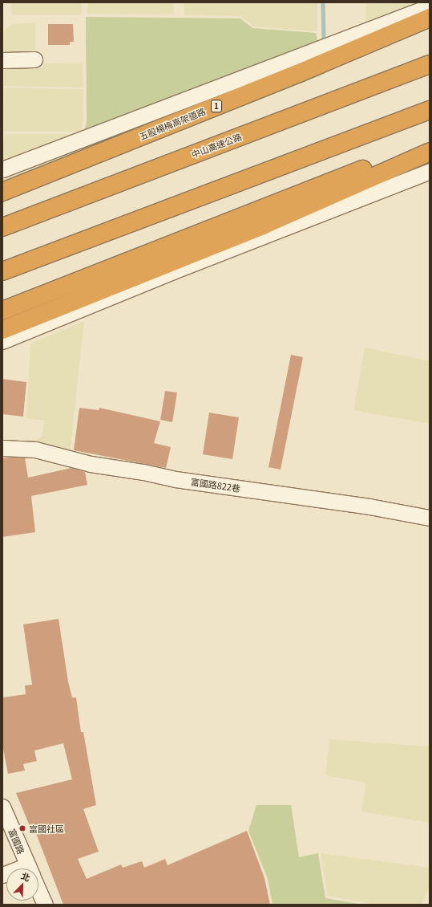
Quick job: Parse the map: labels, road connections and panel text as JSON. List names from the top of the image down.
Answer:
{
  "streets": {
    "highway": ["1", "五股楊梅高架道路", "中山高速公路"],
    "street": ["富國路822巷", "富國路"]
  },
  "places": ["富國社區"],
  "north": "top right"
}
